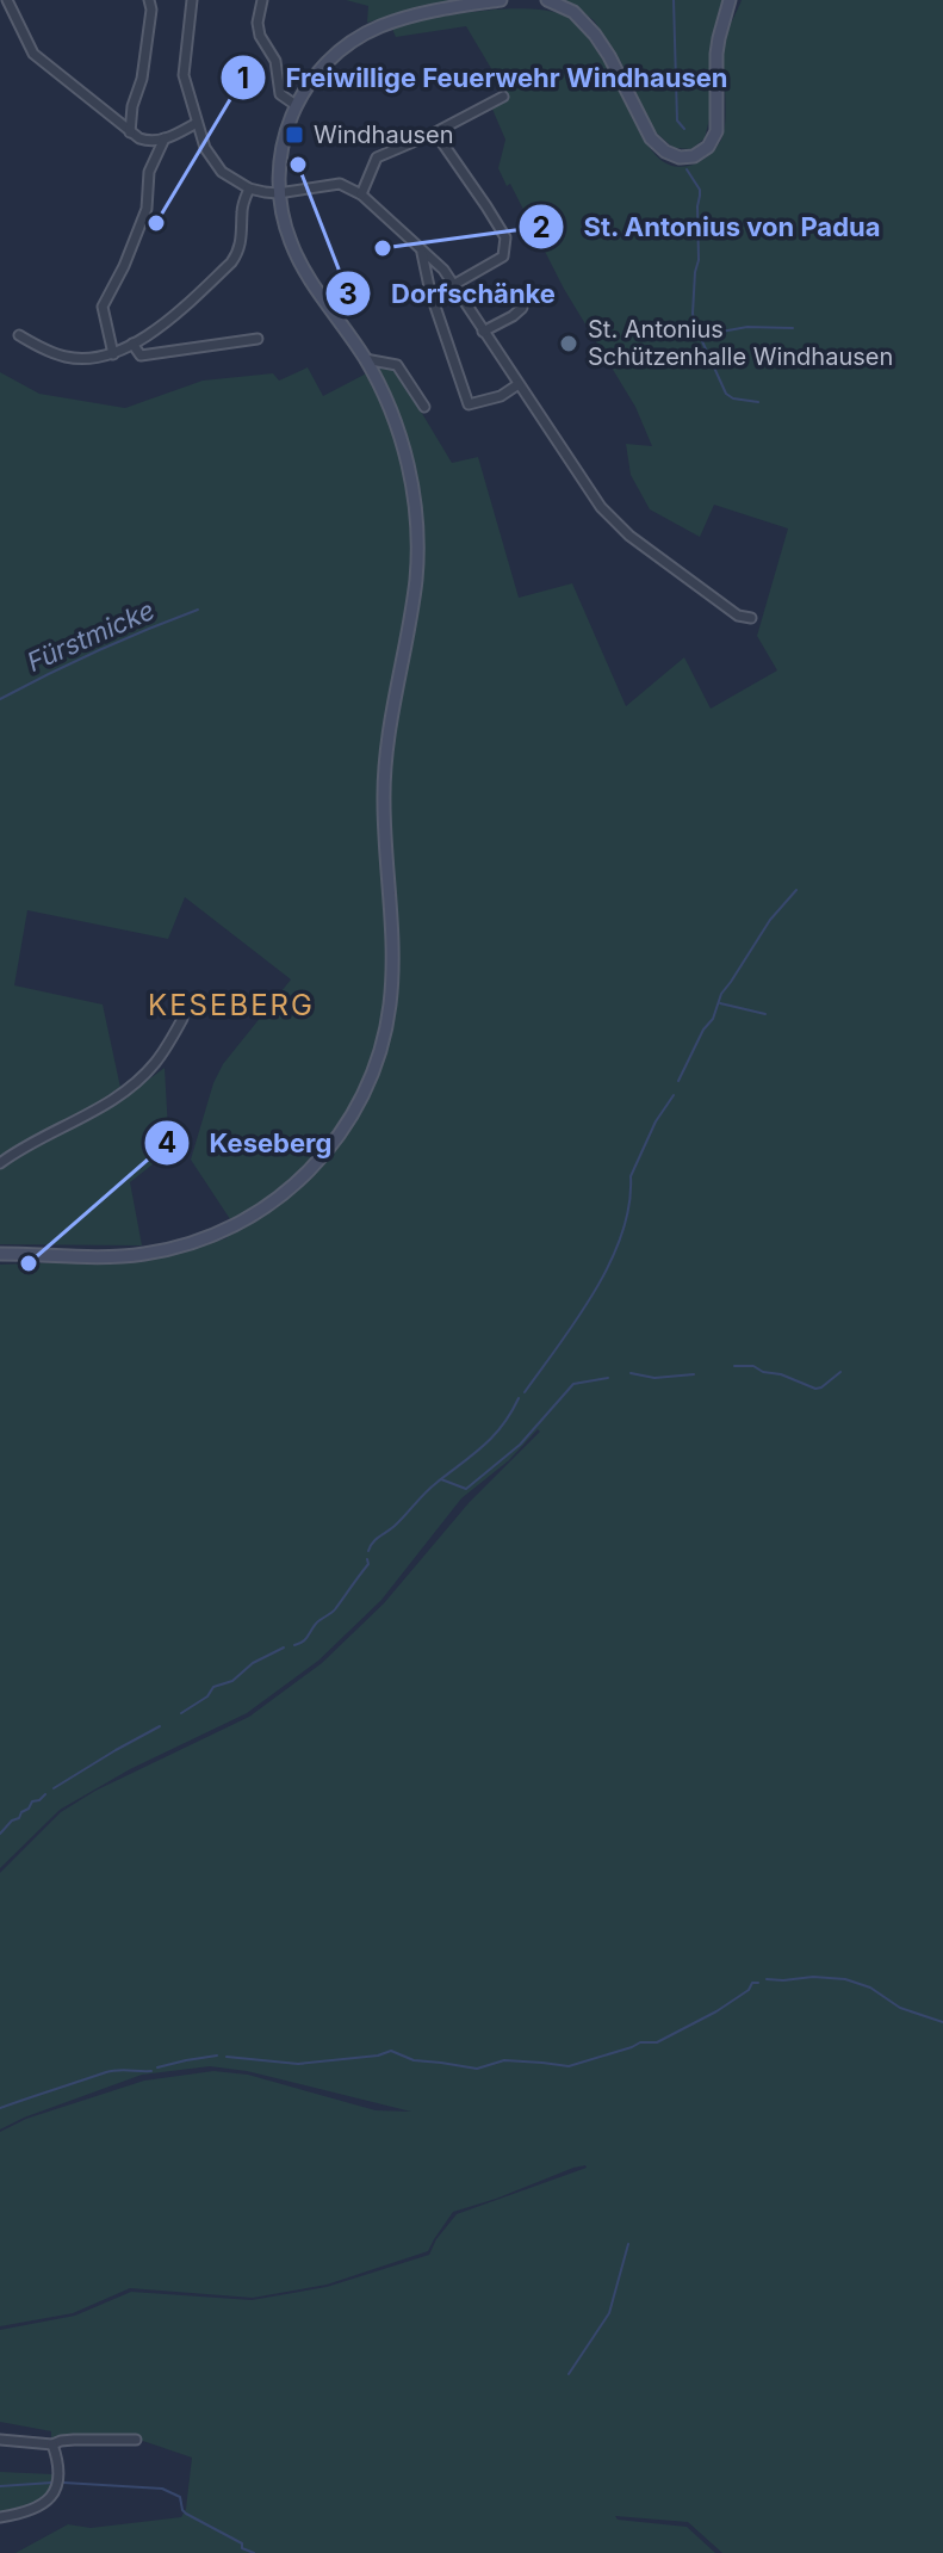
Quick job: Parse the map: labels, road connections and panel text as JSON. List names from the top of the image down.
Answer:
{
  "districts": ["KESEBERG"],
  "water": ["Fürstmicke"],
  "places": {
    "transit": ["Windhausen"],
    "other": [
      "Dorfschänke",
      "Freiwillige Feuerwehr Windhausen",
      "St. Antonius von Padua",
      "St. Antonius Schützenhalle Windhausen",
      "Keseberg"
    ]
  }
}
